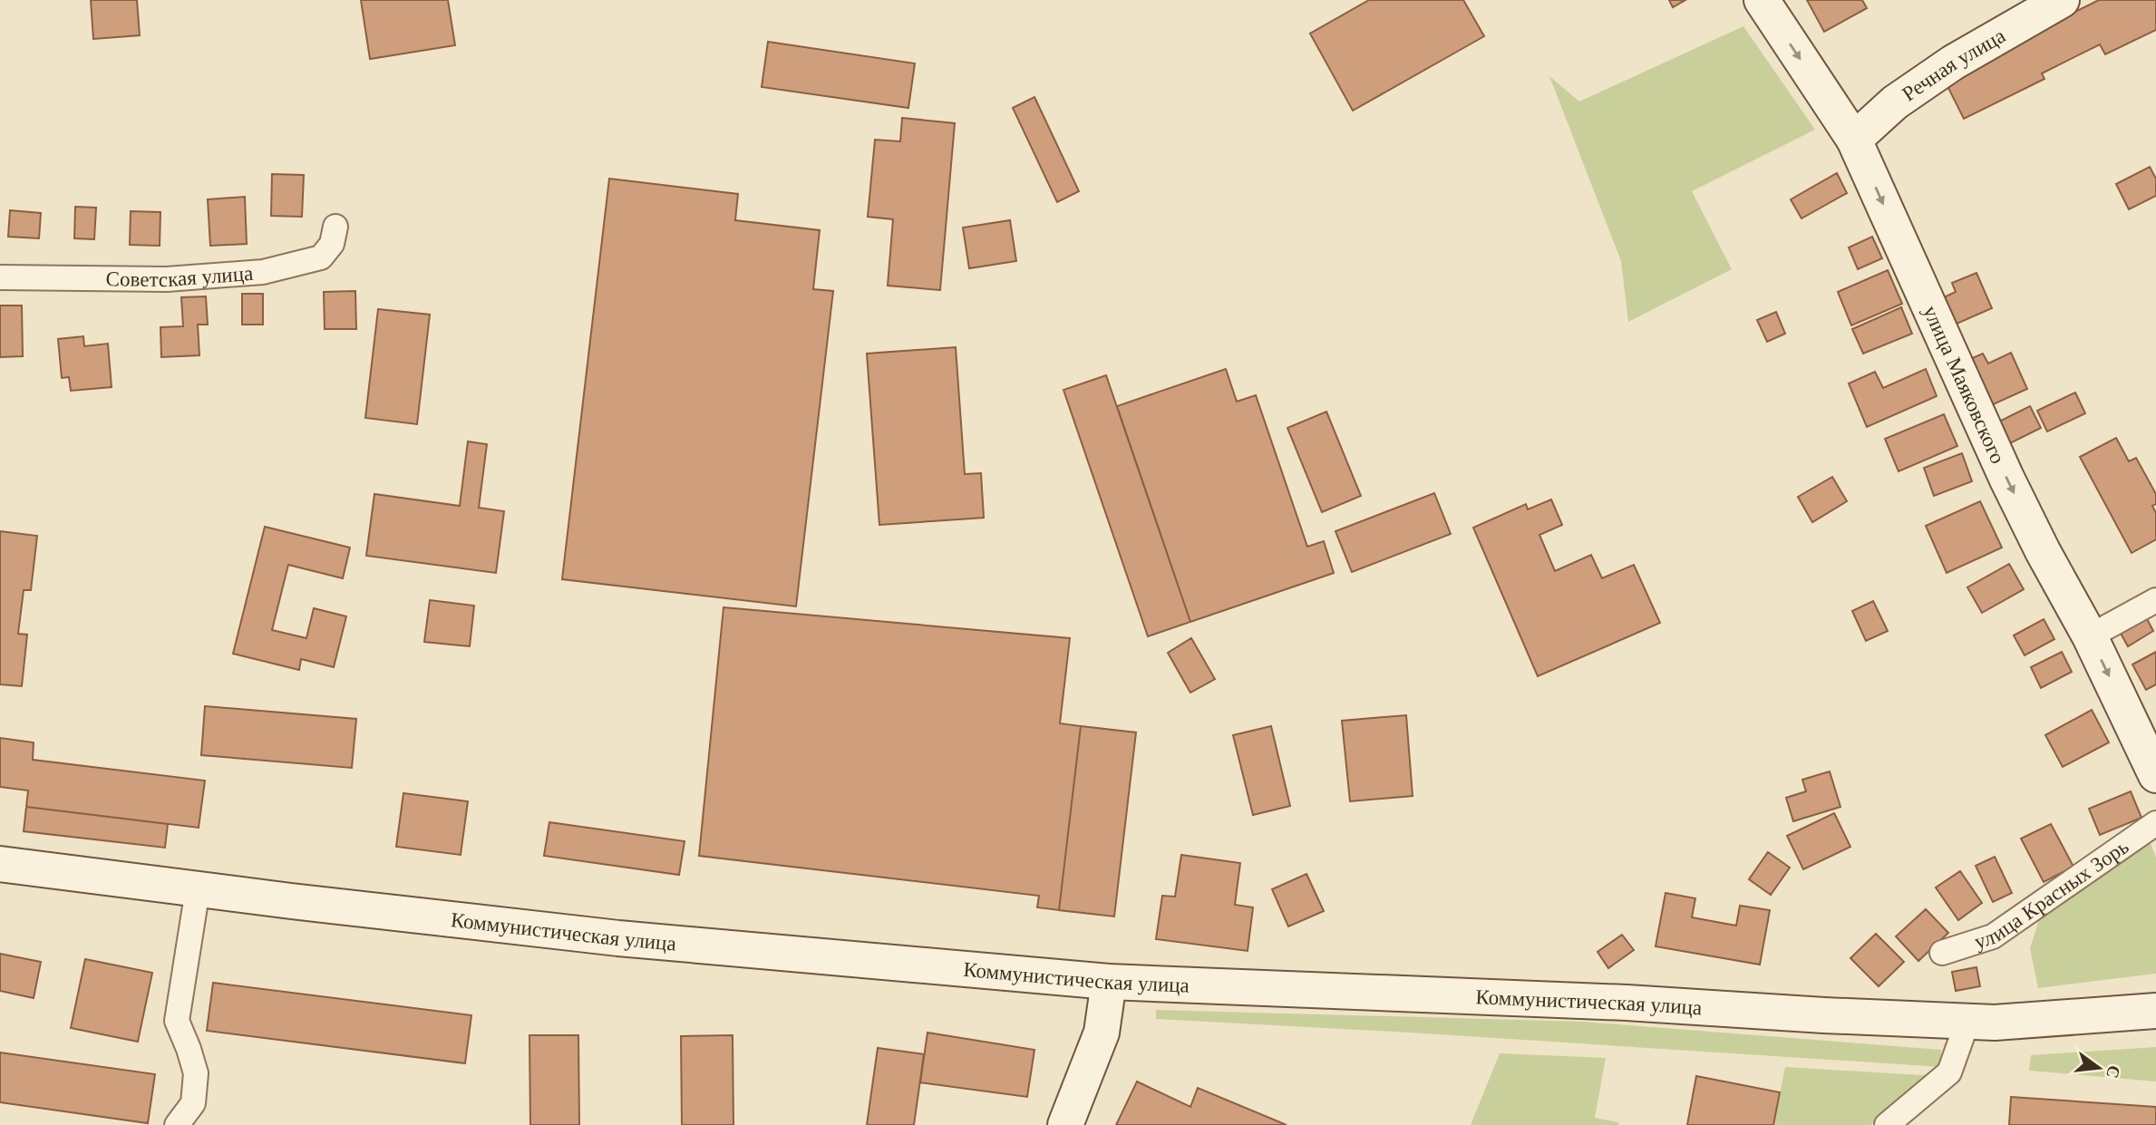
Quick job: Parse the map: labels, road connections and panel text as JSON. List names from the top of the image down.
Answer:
{
  "streets": {
    "main road": ["Речная улица", "улица Маяковского", "Коммунистическая улица"],
    "street": ["Советская улица", "улица Красных Зорь"]
  },
  "crossings": [
    ["Речная улица", "улица Маяковского"]
  ],
  "one_way": ["улица Маяковского"],
  "north": "right"
}
